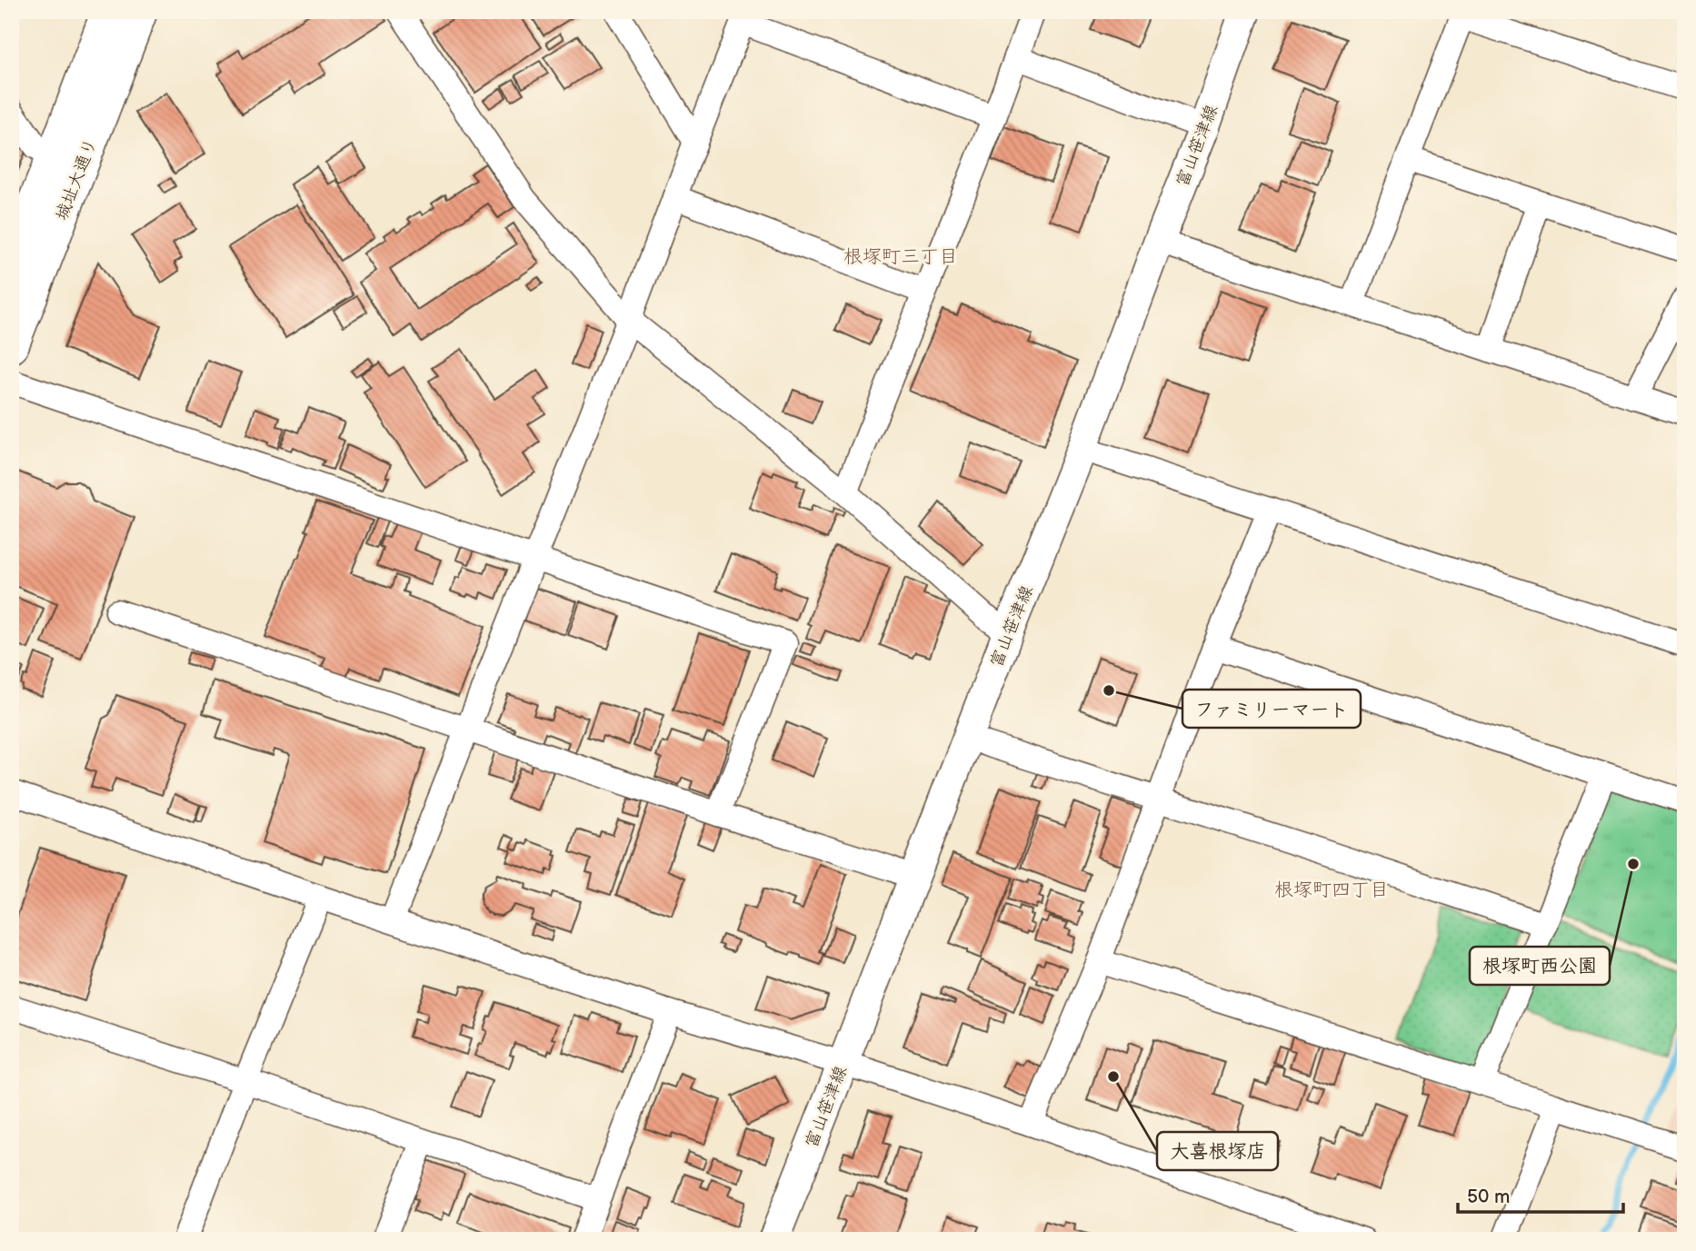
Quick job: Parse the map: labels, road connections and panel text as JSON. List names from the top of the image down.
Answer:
{
  "streets": {
    "highway": ["城址大通り"],
    "main road": ["富山笹津線"]
  },
  "districts": ["根塚町三丁目", "根塚町四丁目"],
  "places": ["ファミリーマート", "根塚町西公園", "大喜根塚店"],
  "scale_bar": "50 m"
}
